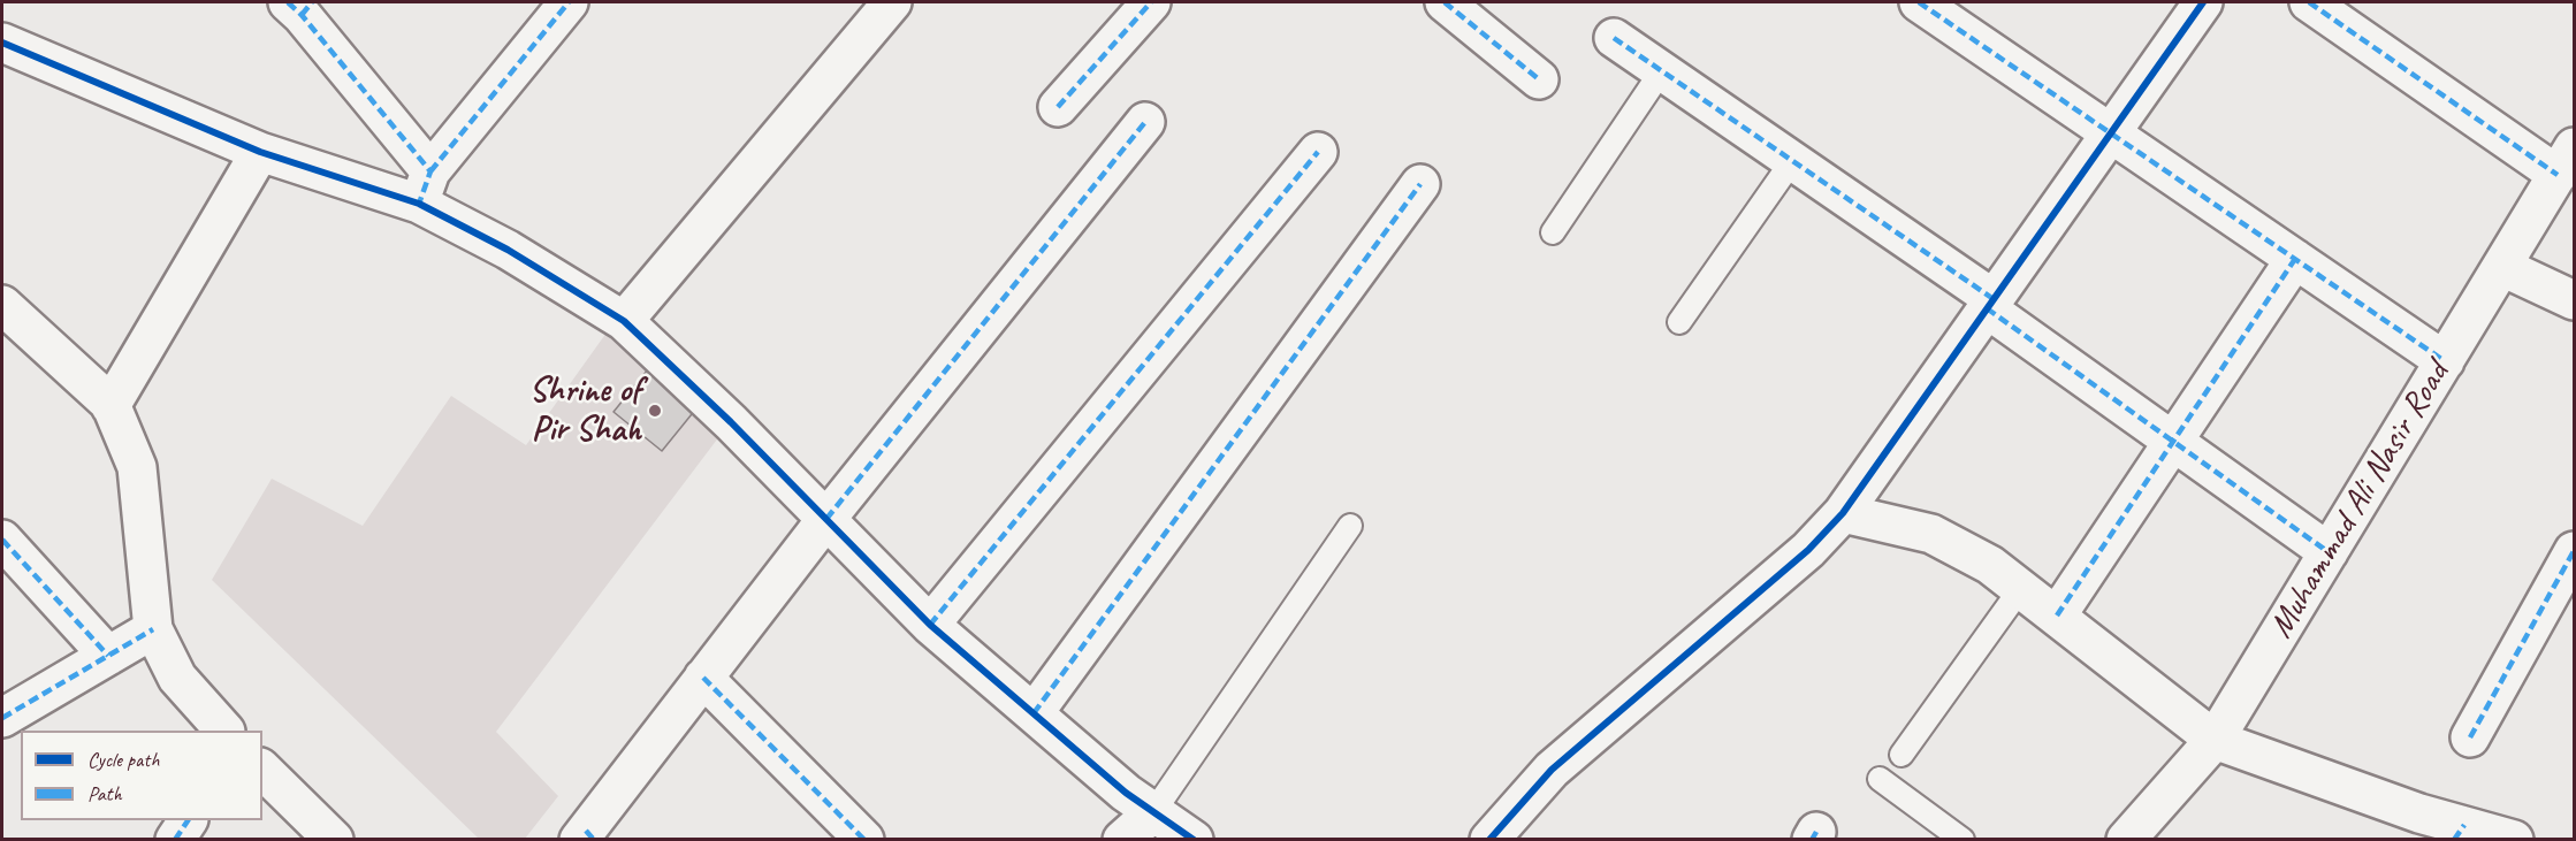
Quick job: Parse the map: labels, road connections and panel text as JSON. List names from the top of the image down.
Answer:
{
  "streets": {
    "street": ["Muhammad Ali Nasir Road"]
  },
  "places": ["Shrine of Pir Shah"],
  "legend": ["Cycle path", "Path"]
}
